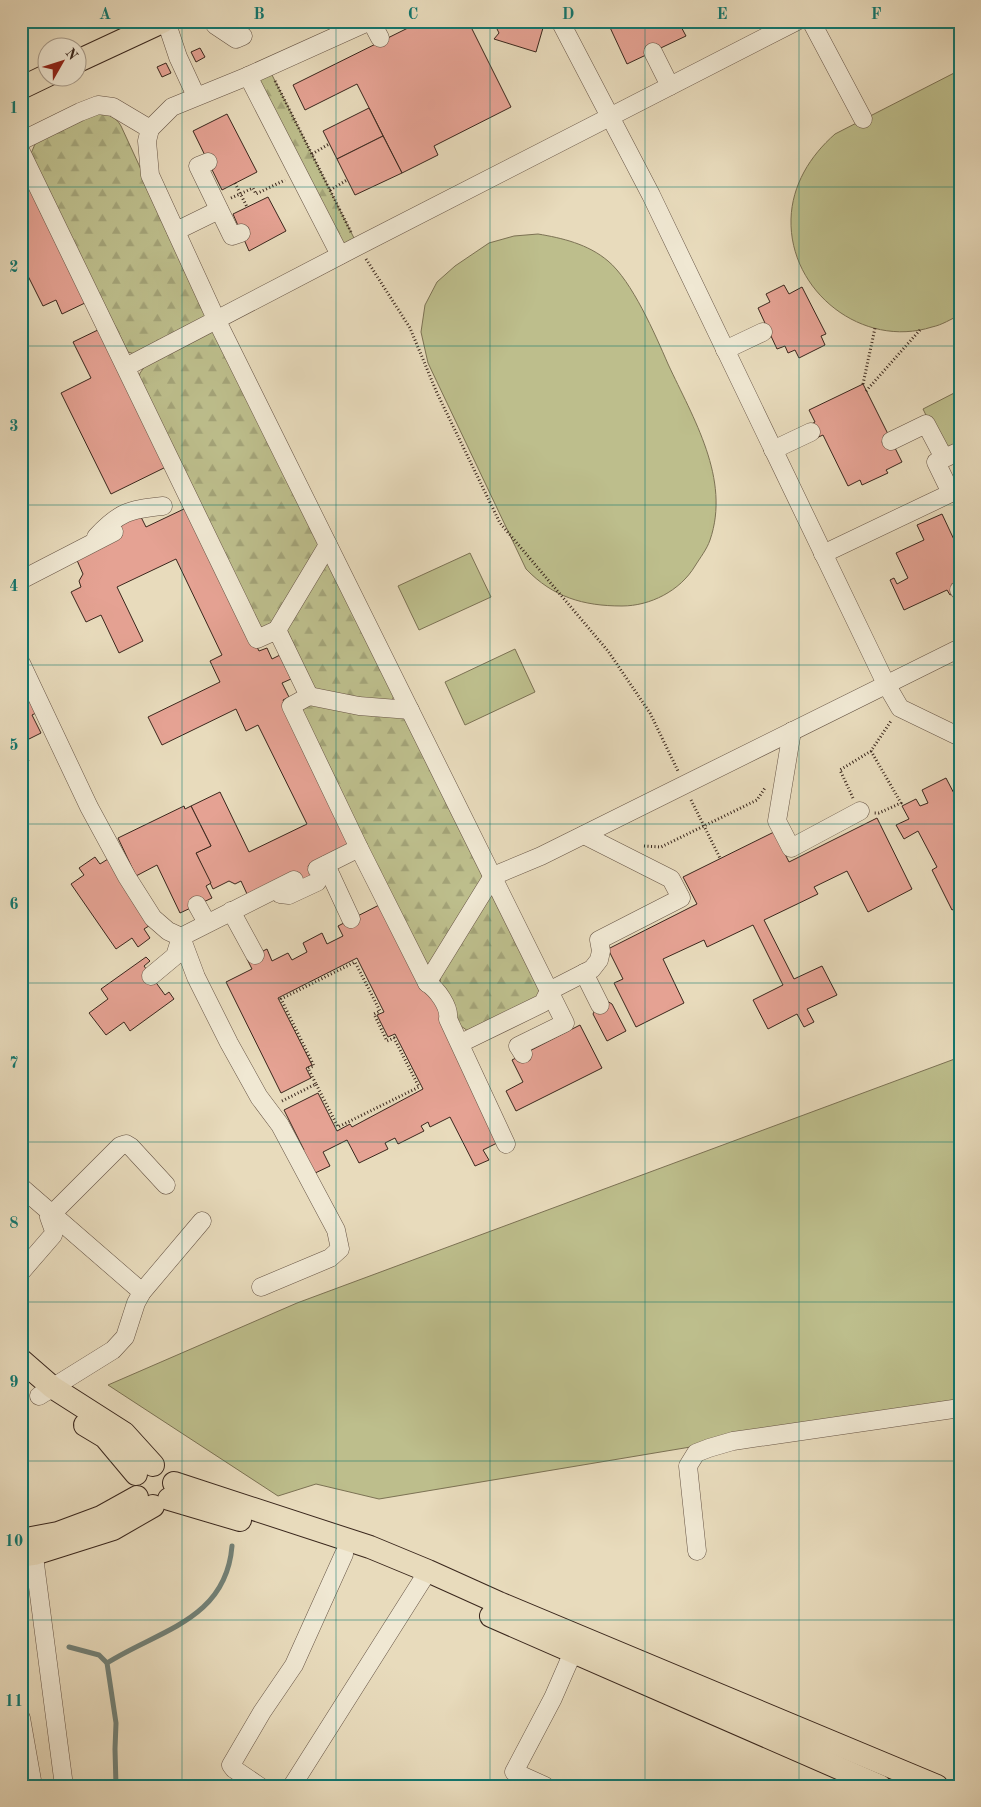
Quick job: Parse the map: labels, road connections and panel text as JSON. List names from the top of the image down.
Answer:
{
  "north": "top right",
  "grid": {
    "columns": [
      "A",
      "B",
      "C",
      "D",
      "E",
      "F"
    ],
    "rows": [
      "1",
      "2",
      "3",
      "4",
      "5",
      "6",
      "7",
      "8",
      "9",
      "10",
      "11"
    ]
  }
}
